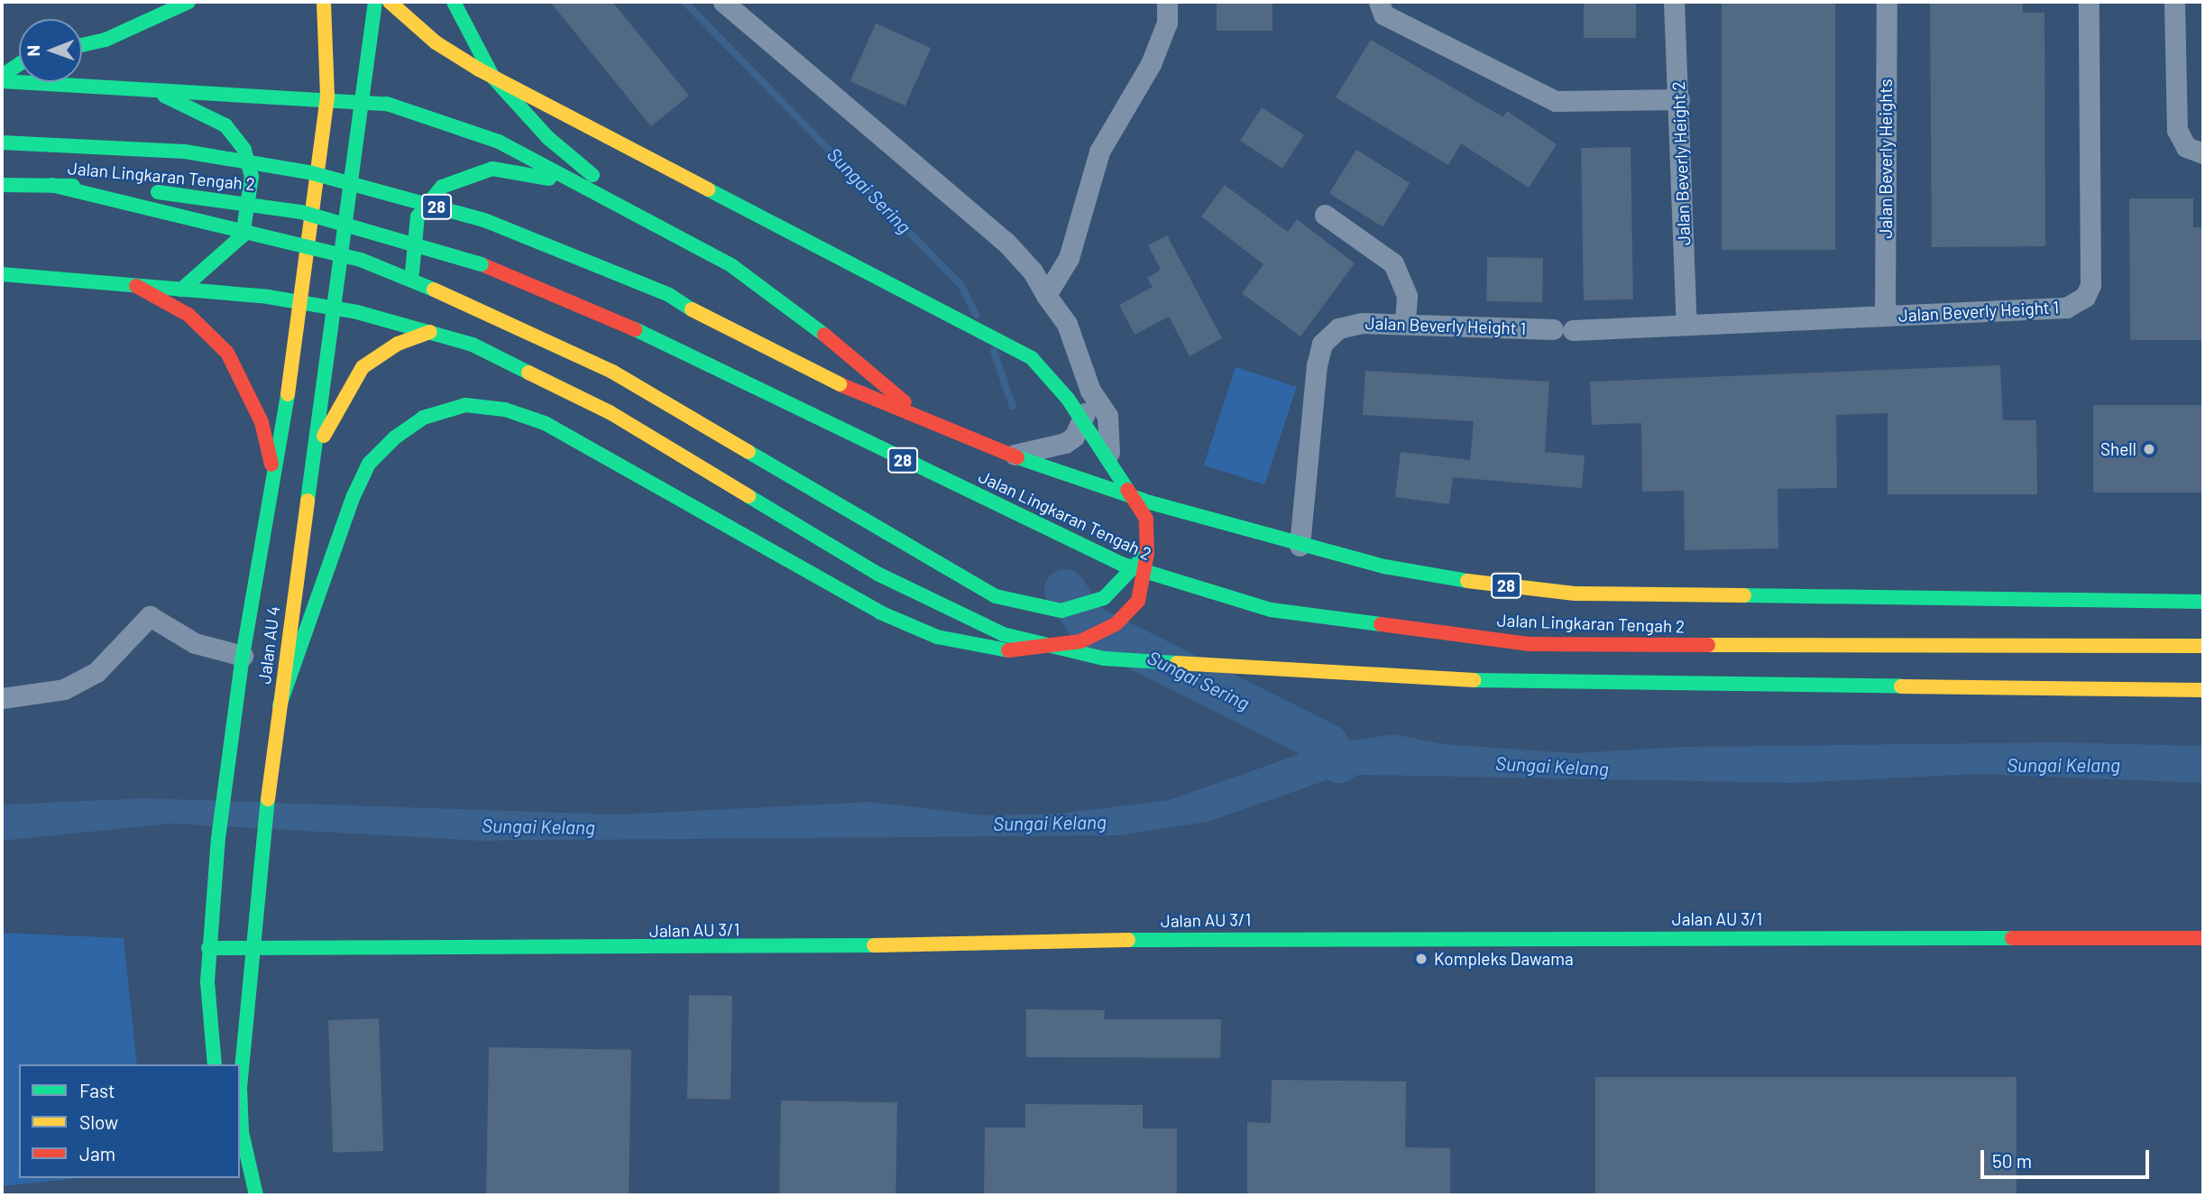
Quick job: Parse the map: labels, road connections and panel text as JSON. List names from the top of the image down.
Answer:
{
  "streets": {
    "main road": [
      "Jalan Lingkaran Tengah 2",
      "28",
      "Jalan AU 4",
      "Jalan AU 3/1"
    ],
    "street": ["Jalan Beverly Heights", "Jalan Beverly Height 2", "Jalan Beverly Height 1"]
  },
  "crossings": [
    ["Jalan Beverly Heights", "Jalan Beverly Height 1"],
    ["Jalan Beverly Height 2", "Jalan Beverly Height 1"],
    ["Jalan Lingkaran Tengah 2", "Jalan Beverly Height 1"],
    ["Jalan AU 4", "Jalan AU 3/1"]
  ],
  "water": ["Sungai Sering", "Sungai Kelang"],
  "places": ["Shell", "Kompleks Dawama"],
  "legend": ["Fast", "Slow", "Jam"],
  "scale_bar": "50 m",
  "north": "left"
}
